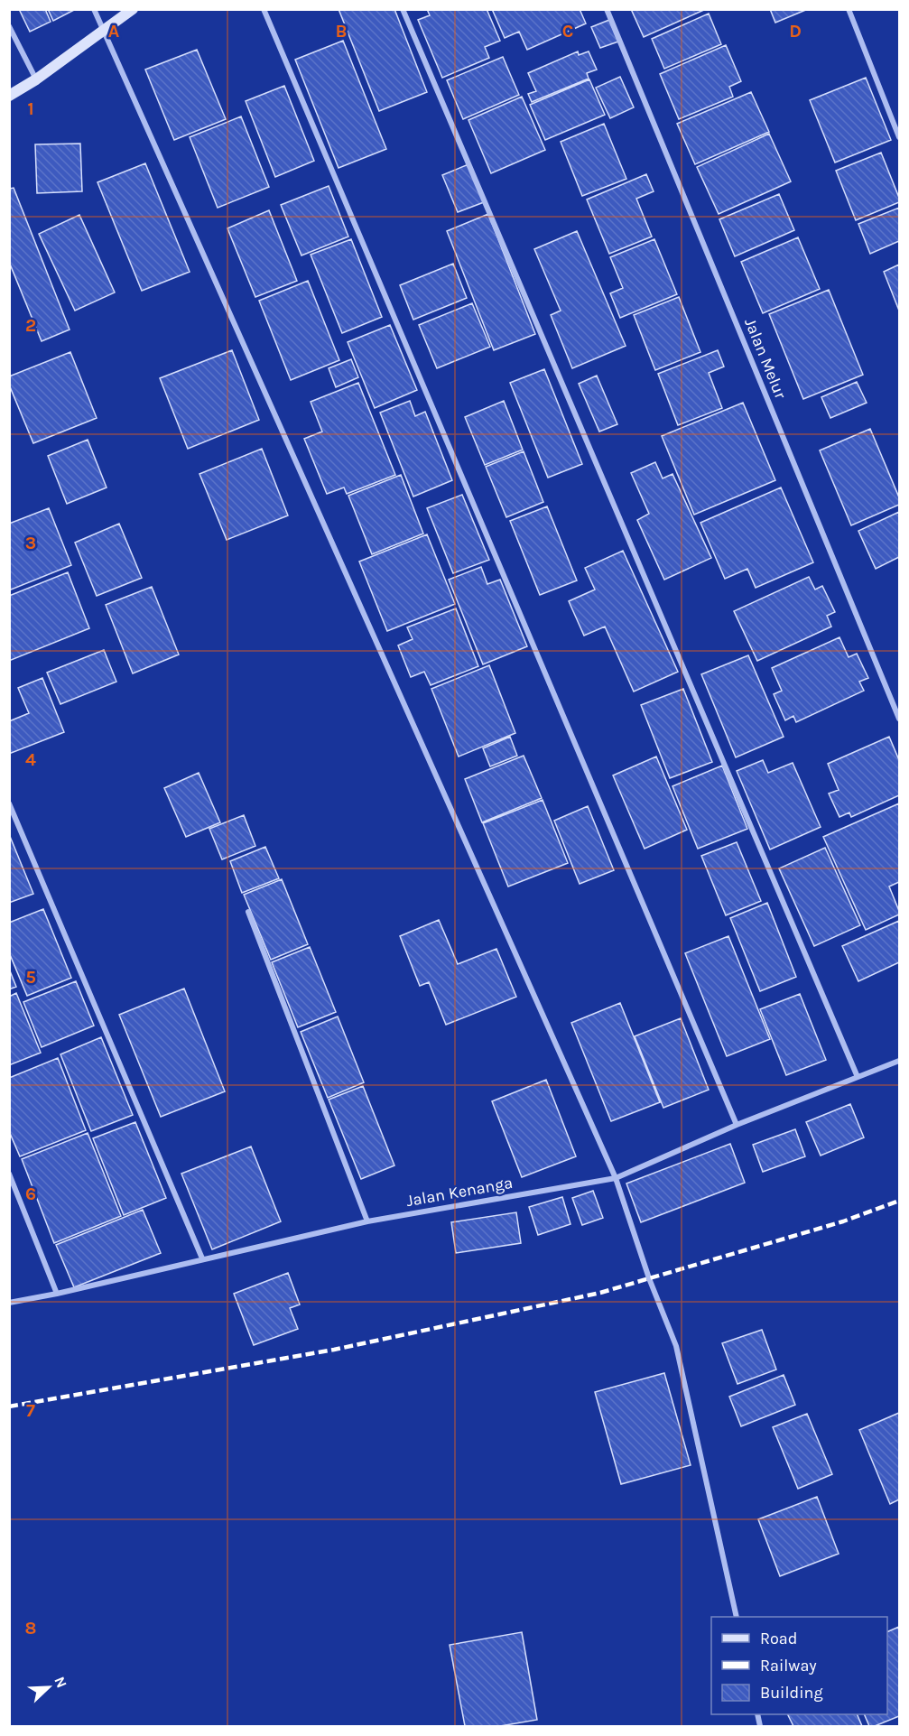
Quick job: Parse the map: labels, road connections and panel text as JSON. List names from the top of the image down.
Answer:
{
  "streets": {
    "street": ["Jalan Melur", "Jalan Kenanga"]
  },
  "legend": ["Road", "Railway", "Building"],
  "north": "top right",
  "grid": {
    "columns": [
      "A",
      "B",
      "C",
      "D"
    ],
    "rows": [
      "1",
      "2",
      "3",
      "4",
      "5",
      "6",
      "7",
      "8"
    ]
  }
}
